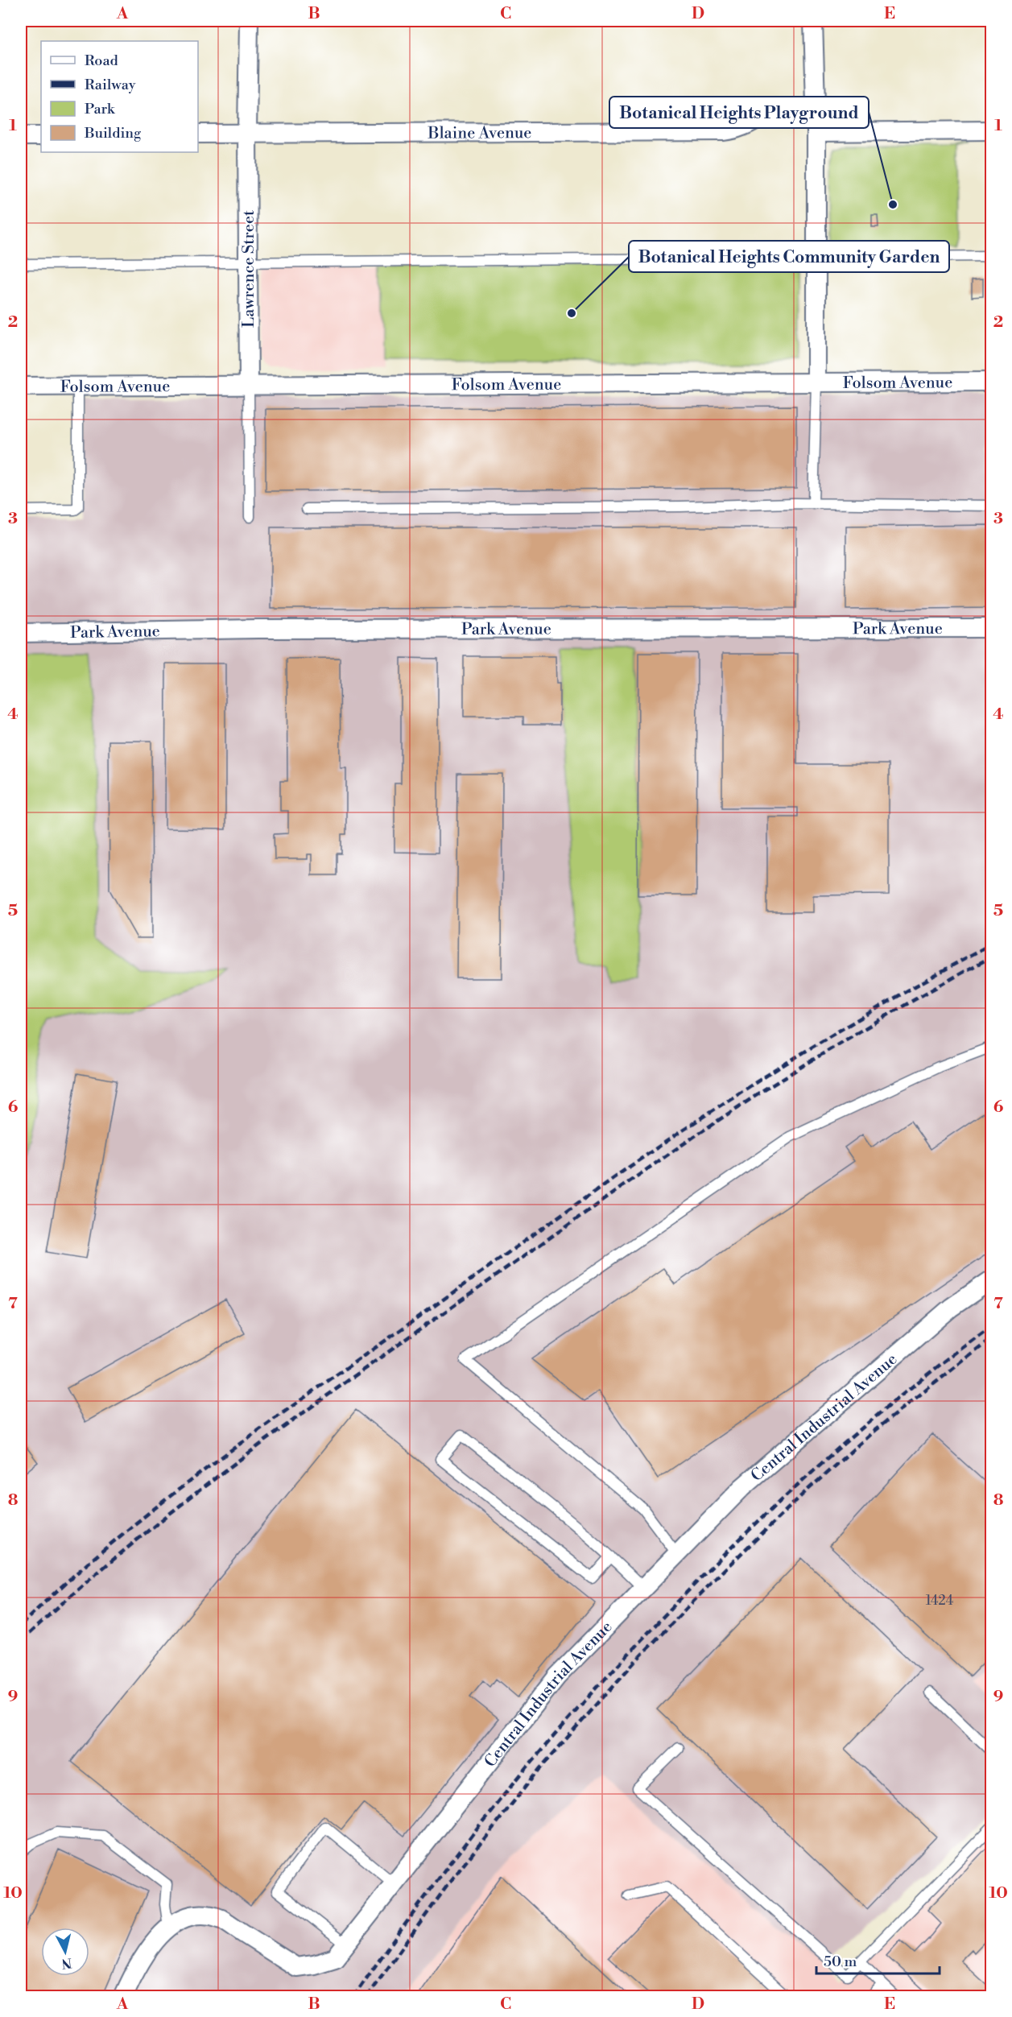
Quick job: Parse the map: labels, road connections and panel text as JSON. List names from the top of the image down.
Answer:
{
  "streets": {
    "street": [
      "Blaine Avenue",
      "Lawrence Street",
      "Folsom Avenue",
      "Park Avenue",
      "Central Industrial Avenue"
    ]
  },
  "crossings": [
    ["Blaine Avenue", "Lawrence Street"],
    ["Lawrence Street", "Folsom Avenue"]
  ],
  "places": ["Botanical Heights Playground", "Botanical Heights Community Garden"],
  "house_numbers": ["1424"],
  "legend": [
    "Road",
    "Railway",
    "Park",
    "Building"
  ],
  "scale_bar": "50 m",
  "north": "bottom",
  "grid": {
    "columns": [
      "A",
      "B",
      "C",
      "D",
      "E"
    ],
    "rows": [
      "1",
      "2",
      "3",
      "4",
      "5",
      "6",
      "7",
      "8",
      "9",
      "10"
    ]
  }
}
